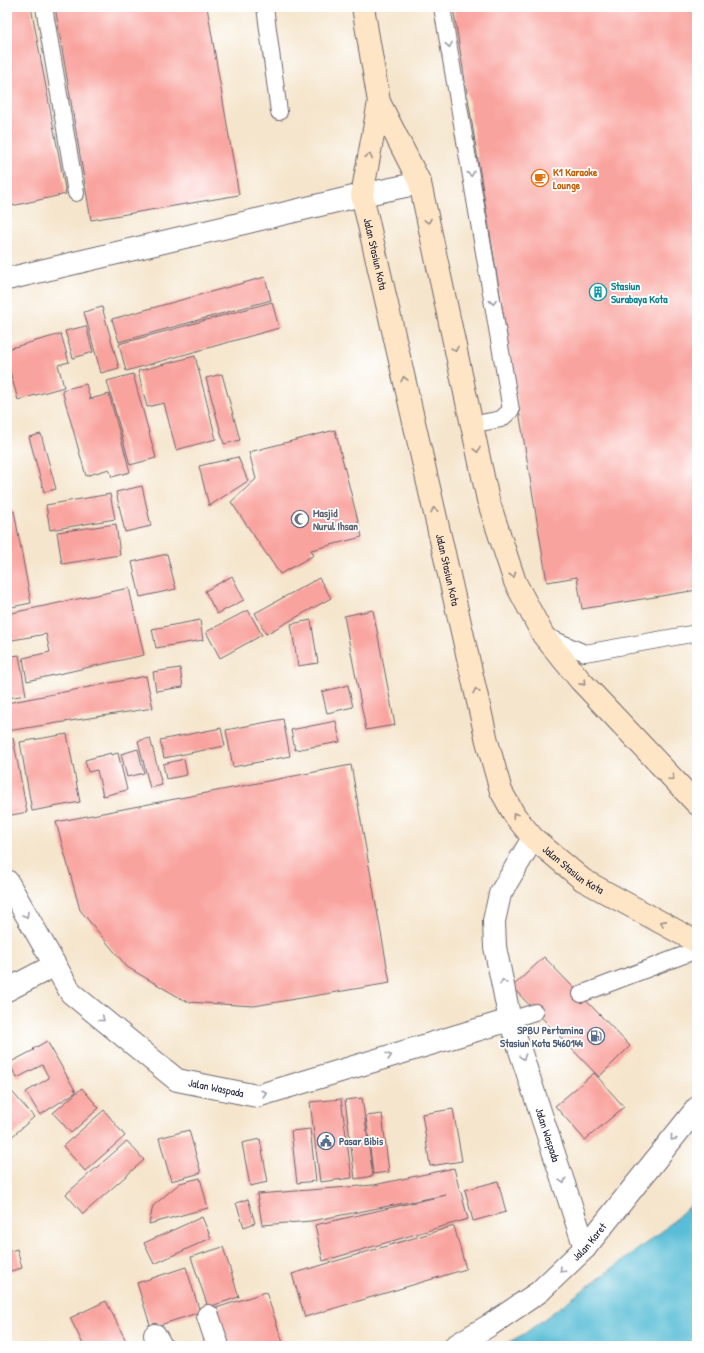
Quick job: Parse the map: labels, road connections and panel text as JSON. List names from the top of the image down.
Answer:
{
  "streets": {
    "main road": ["Jalan Stasiun Kota"],
    "street": ["Jalan Waspada", "Jalan Karet"]
  },
  "crossings": [
    ["Jalan Stasiun Kota", "Jalan Waspada"],
    ["Jalan Waspada", "Jalan Karet"]
  ],
  "one_way": ["Jalan Karet"],
  "places": {
    "cafe": ["K1 Karaoke Lounge"],
    "building": ["Stasiun Surabaya Kota"],
    "mosque": ["Masjid Nurul Ihsan"],
    "fuel station": ["SPBU Pertamina Stasiun Kota 5460144"],
    "public building": ["Pasar Bibis"]
  }
}
